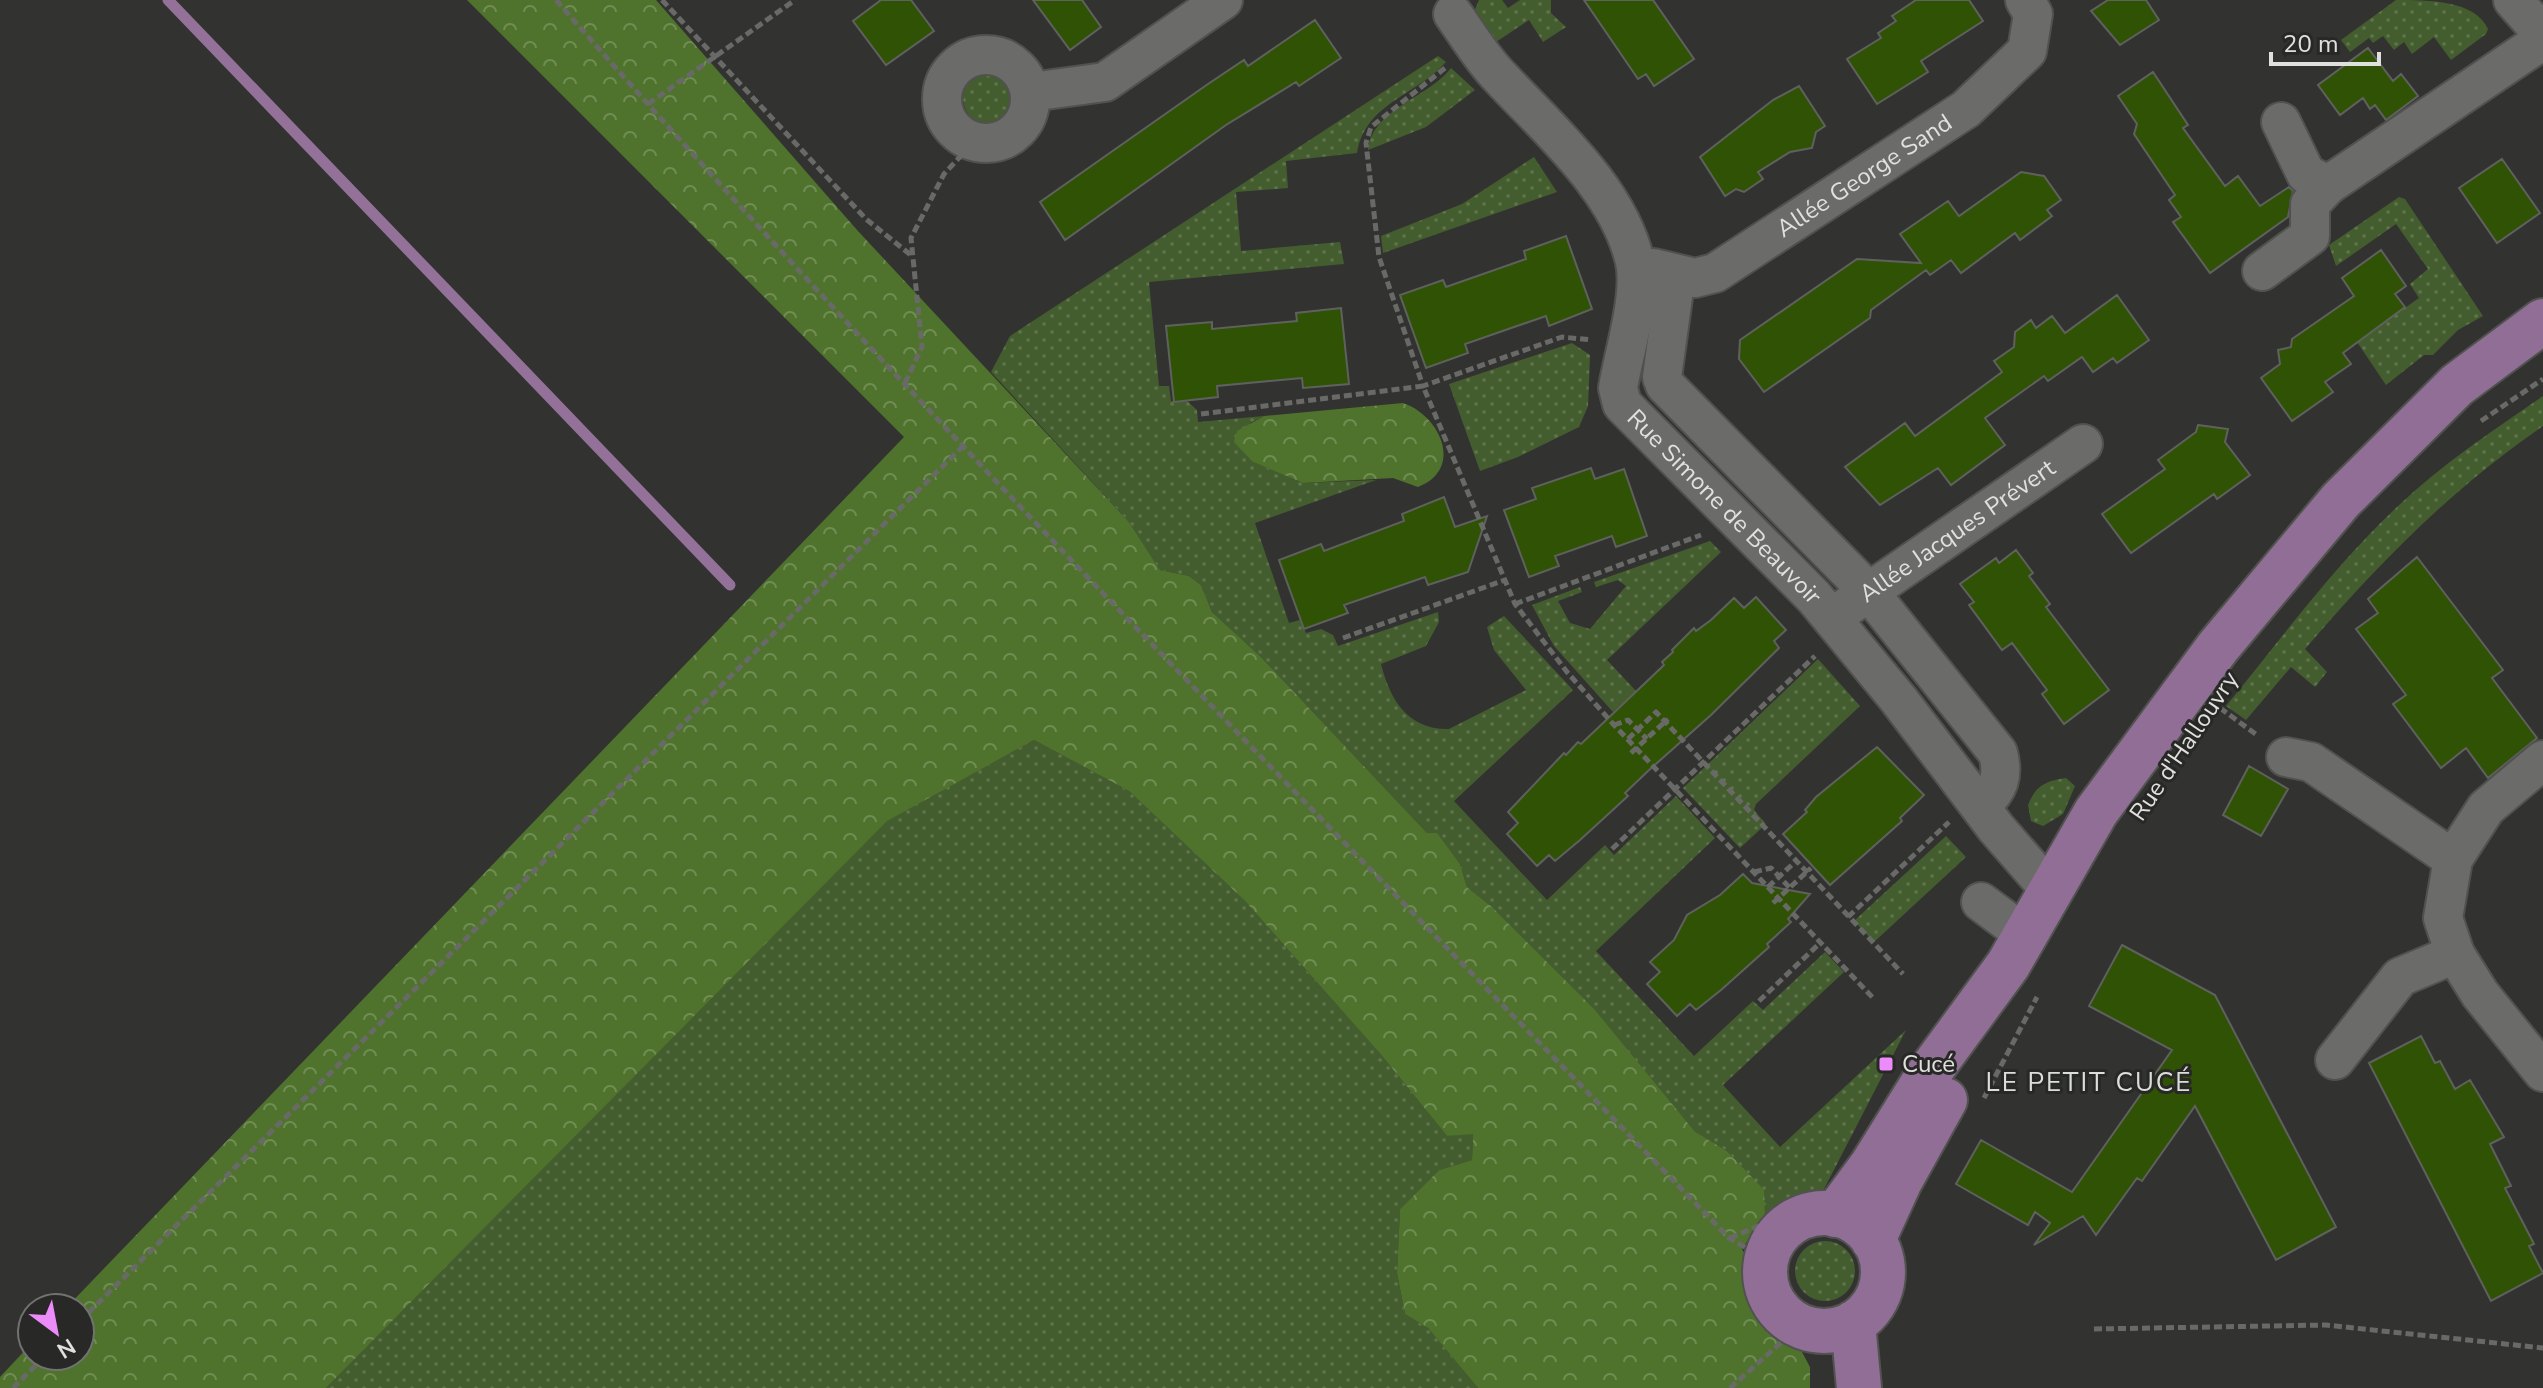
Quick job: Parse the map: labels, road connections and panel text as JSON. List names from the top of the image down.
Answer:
{
  "streets": {
    "main road": ["Rue d'Hallouvry"],
    "street": ["Allée George Sand", "Rue Simone de Beauvoir", "Allée Jacques Prévert"]
  },
  "crossings": [
    ["Allée George Sand", "Rue Simone de Beauvoir"],
    ["Rue Simone de Beauvoir", "Allée Jacques Prévert"],
    ["Rue Simone de Beauvoir", "Rue d'Hallouvry"]
  ],
  "districts": ["LE PETIT CUCÉ"],
  "places": {
    "transit": ["Cucé"]
  },
  "scale_bar": "20 m",
  "north": "bottom right"
}
